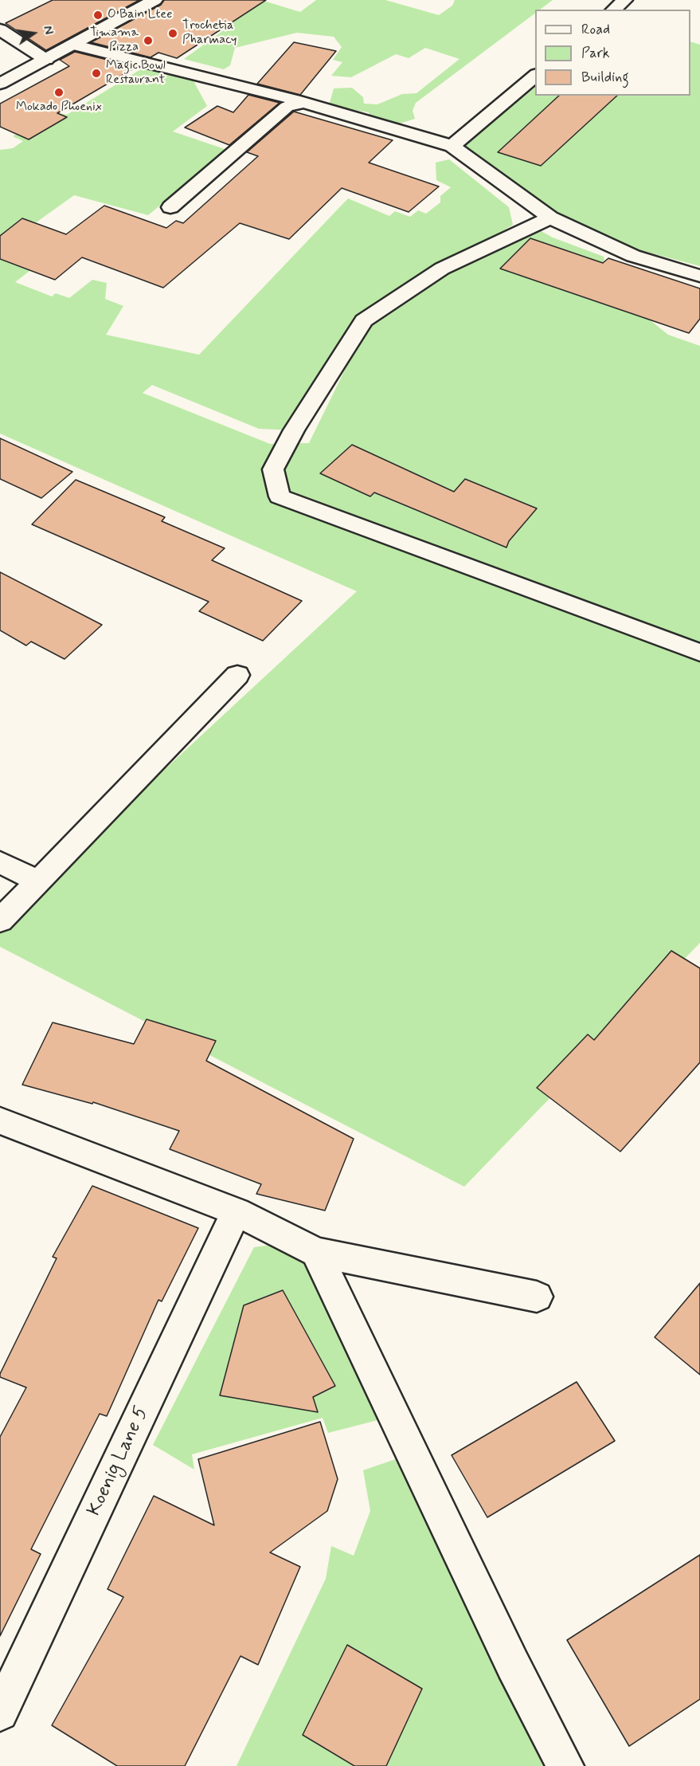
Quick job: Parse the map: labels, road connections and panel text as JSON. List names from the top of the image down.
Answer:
{
  "streets": {
    "street": ["Koenig Lane 5"]
  },
  "places": [
    "O Bain Ltee",
    "Trochetia Pharmacy",
    "Timama Pizza",
    "Magic Bowl Restaurant",
    "Mokado Phoenix"
  ],
  "legend": ["Road", "Park", "Building"],
  "north": "right"
}
